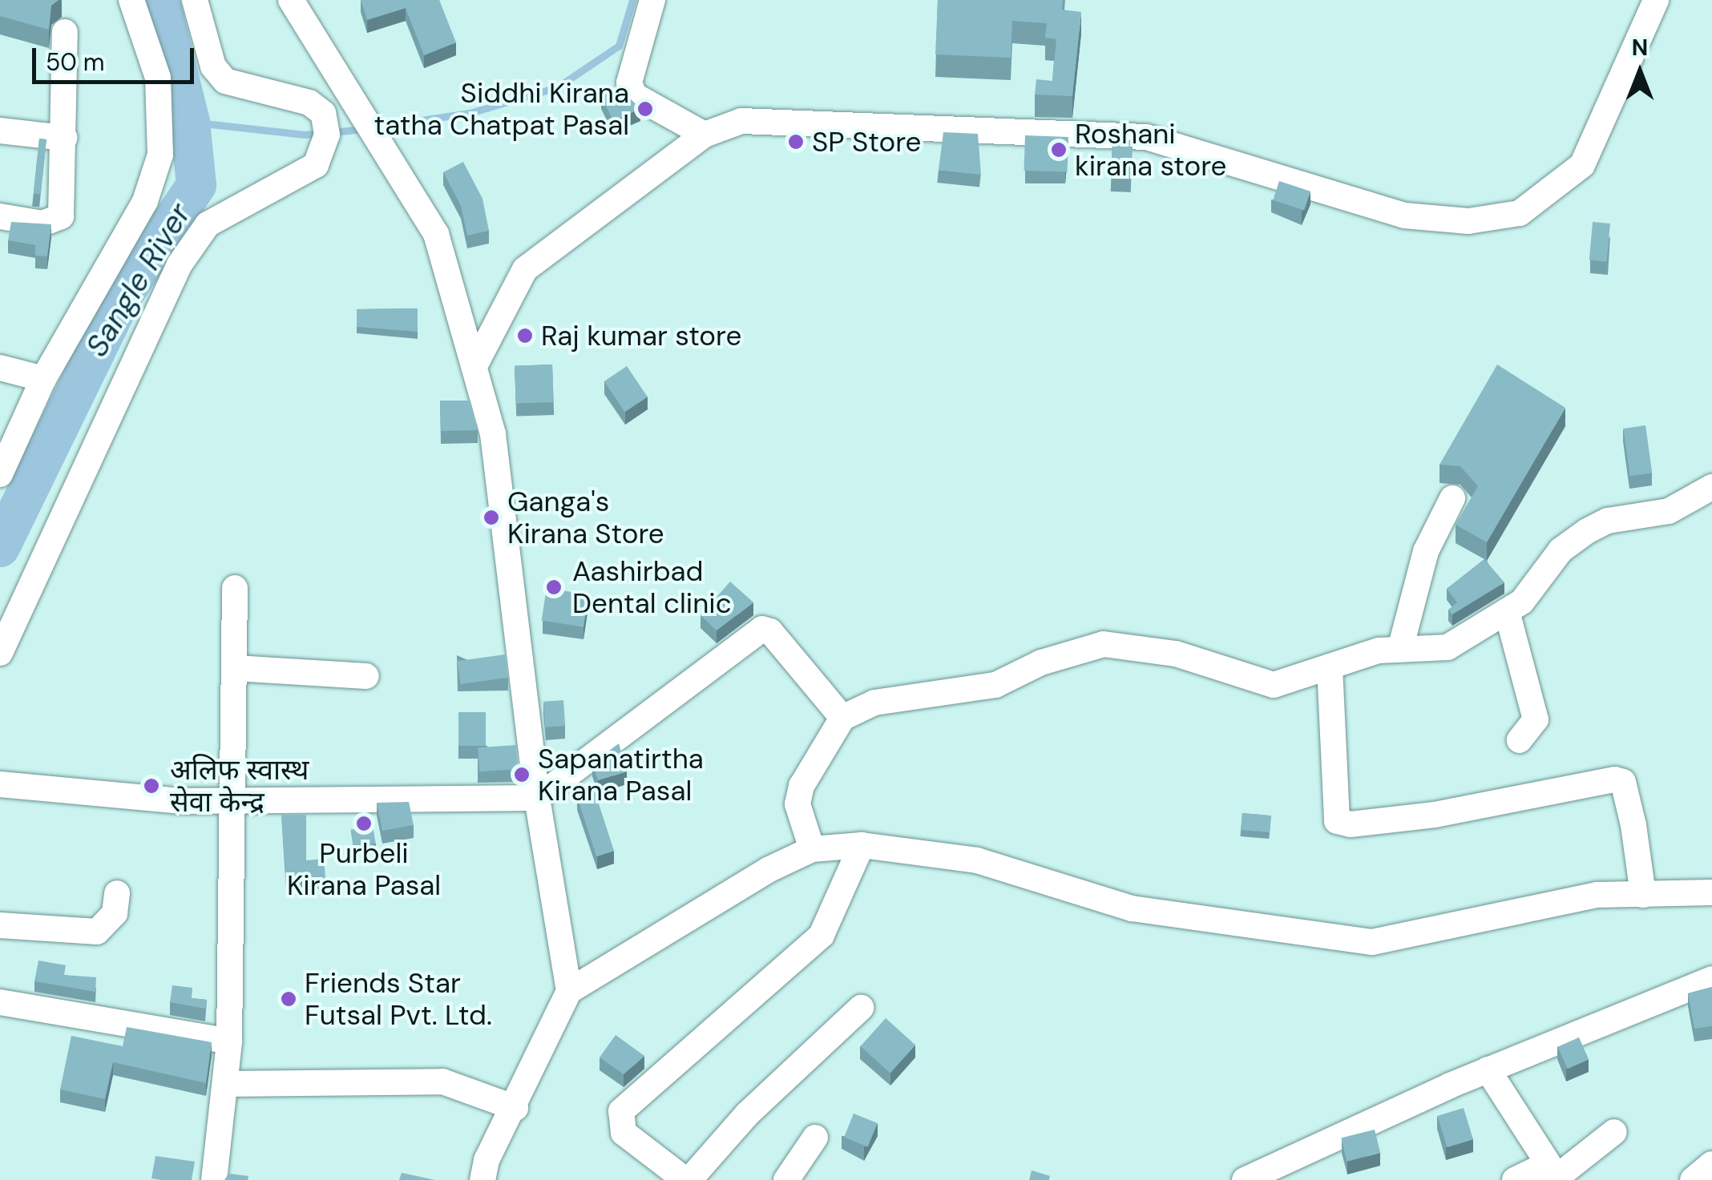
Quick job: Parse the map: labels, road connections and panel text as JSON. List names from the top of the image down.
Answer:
{
  "water": ["Sangle River"],
  "places": [
    "Siddhi Kirana tatha Chatpat Pasal",
    "SP Store",
    "Roshani kirana store",
    "Raj kumar store",
    "Ganga's Kirana Store",
    "Aashirbad Dental clinic",
    "Sapanatirtha Kirana Pasal",
    "अलिफ स्वास्थ सेवा केन्द्र",
    "Purbeli Kirana Pasal",
    "Friends Star Futsal Pvt. Ltd."
  ],
  "scale_bar": "50 m",
  "north": "top"
}
